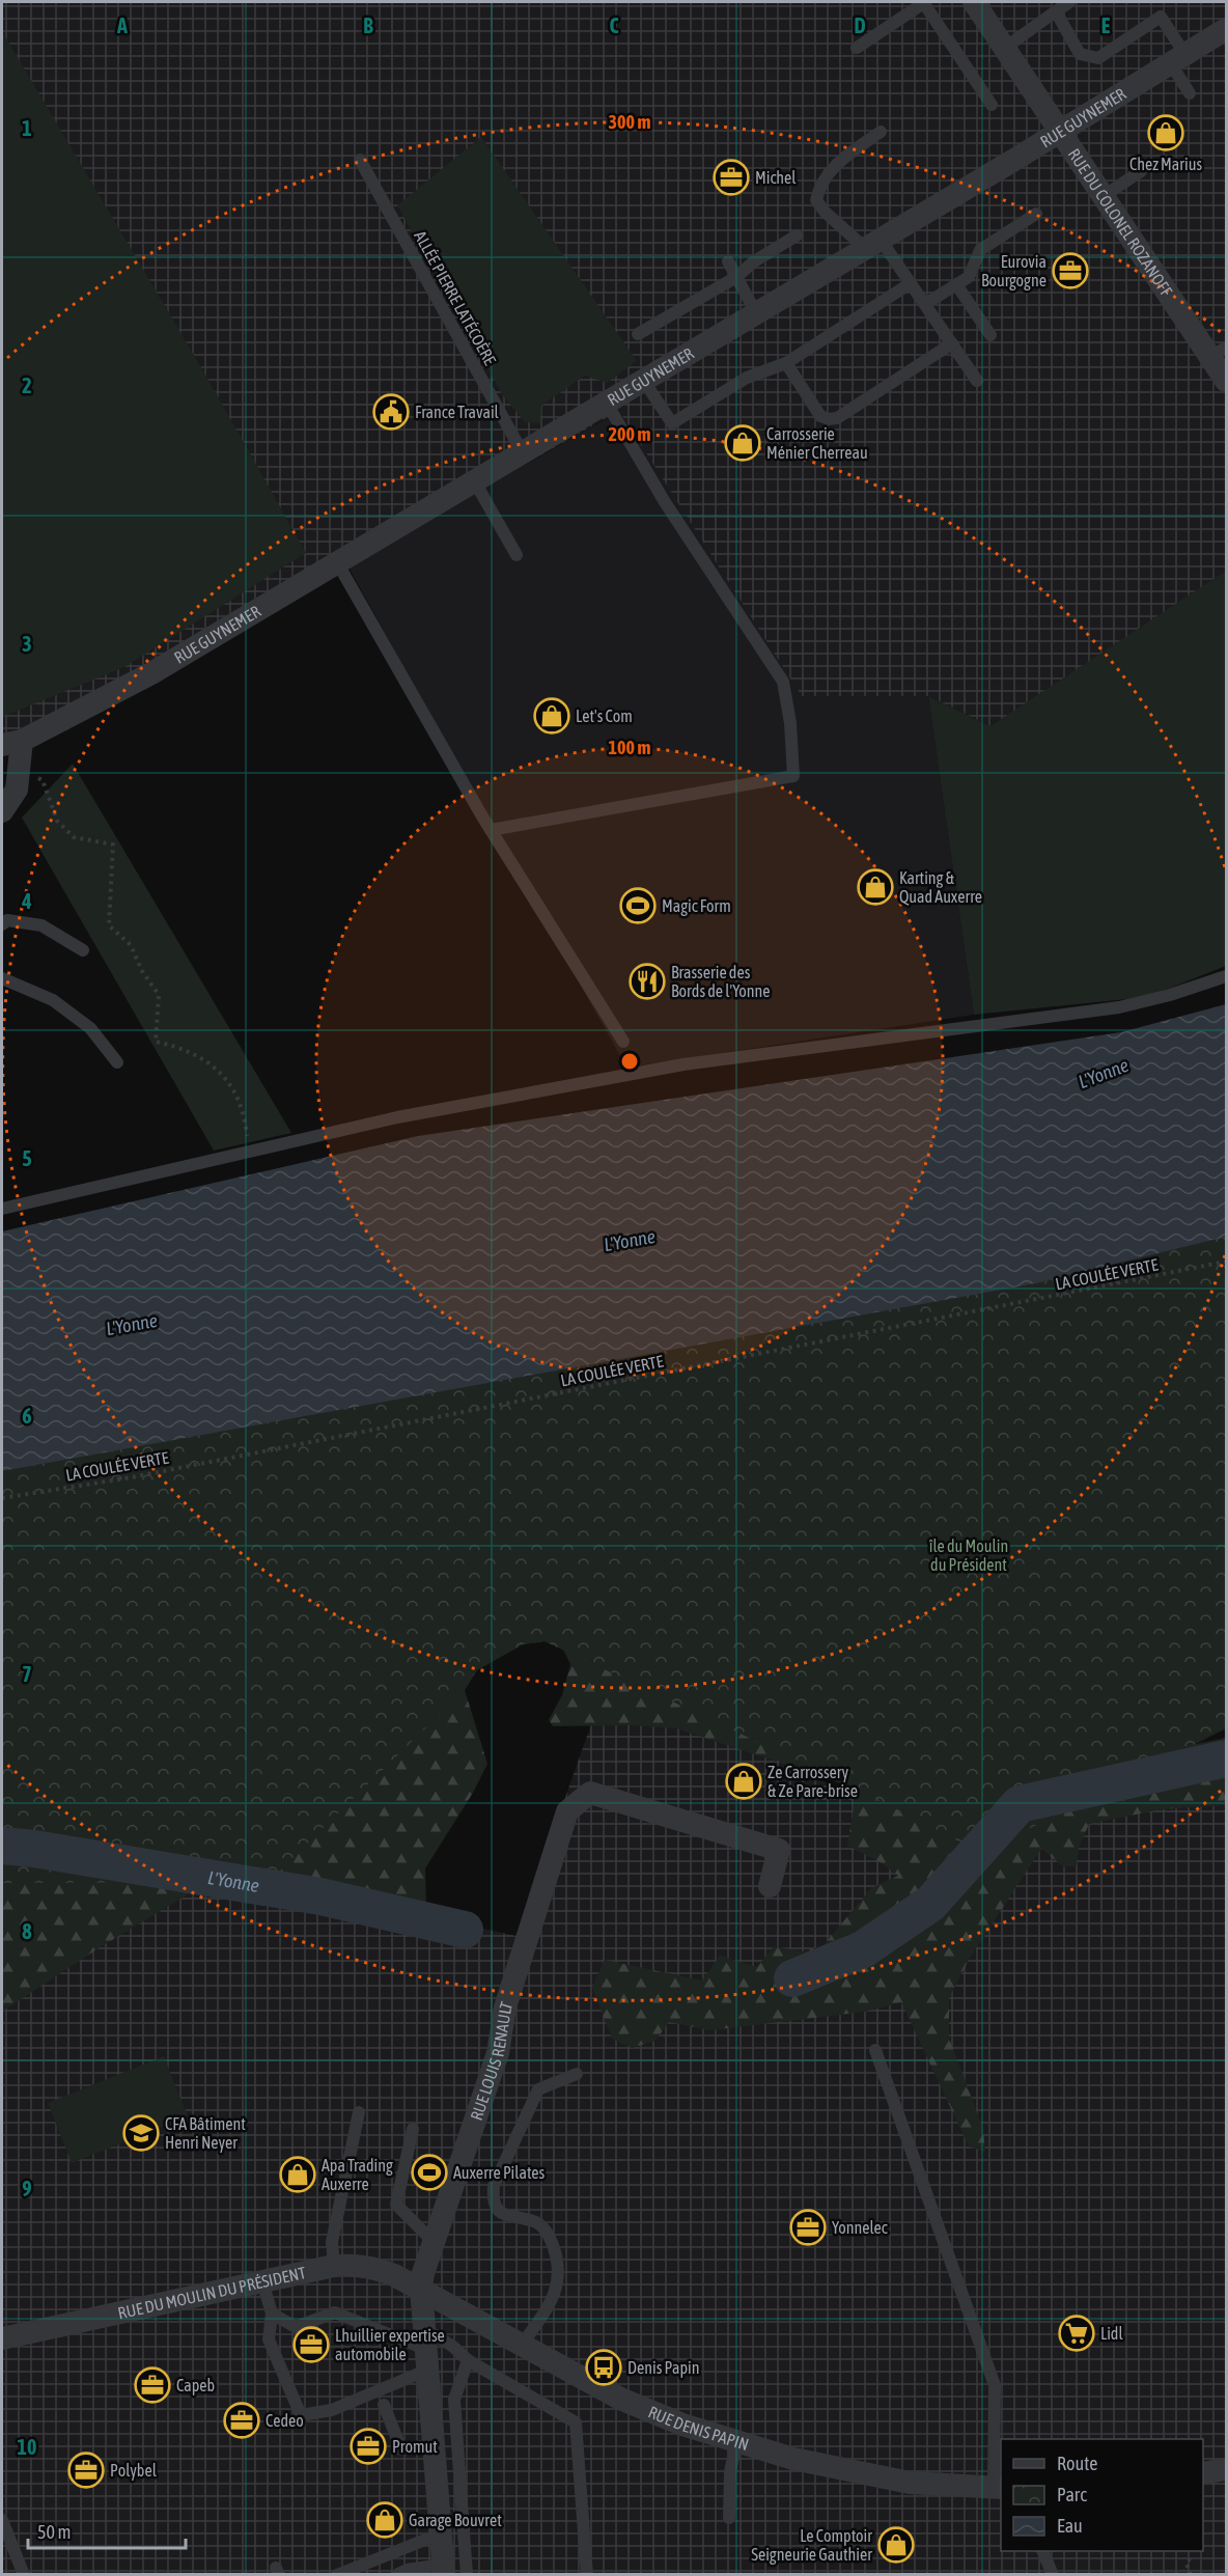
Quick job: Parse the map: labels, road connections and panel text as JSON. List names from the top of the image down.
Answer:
{
  "streets": {
    "street": [
      "RUE GUYNEMER",
      "RUE DU COLONEL ROZANOFF",
      "RUE LOUIS RENAULT",
      "RUE DU MOULIN DU PRÉSIDENT",
      "RUE DENIS PAPIN"
    ],
    "lane": ["ALLÉE PIERRE LATÉCOÈRE"],
    "path": ["LA COULÉE VERTE"]
  },
  "crossings": [
    ["RUE GUYNEMER", "RUE DU COLONEL ROZANOFF"],
    ["RUE GUYNEMER", "ALLÉE PIERRE LATÉCOÈRE"],
    ["RUE LOUIS RENAULT", "RUE DU MOULIN DU PRÉSIDENT"],
    ["RUE LOUIS RENAULT", "RUE DENIS PAPIN"],
    ["RUE DU MOULIN DU PRÉSIDENT", "RUE DENIS PAPIN"]
  ],
  "water": ["L'Yonne"],
  "parks": ["île du Moulin du Président"],
  "places": {
    "shop": [
      "Chez Marius",
      "Carrosserie Ménier Cherreau",
      "Let's Com",
      "Karting & Quad Auxerre",
      "Ze Carrossery & Ze Pare-brise",
      "Apa Trading Auxerre",
      "Garage Bouvret",
      "Le Comptoir Seigneurie Gauthier"
    ],
    "office": [
      "Michel",
      "Eurovia Bourgogne",
      "Yonnelec",
      "Lhuillier expertise automobile",
      "Capeb",
      "Cedeo",
      "Promut",
      "Polybel"
    ],
    "public building": ["France Travail"],
    "sports": ["Magic Form", "Auxerre Pilates"],
    "restaurant": ["Brasserie des Bords de l'Yonne"],
    "school or university": ["CFA Bâtiment Henri Neyer"],
    "supermarket": ["Lidl"],
    "bus stop": ["Denis Papin"]
  },
  "legend": ["Route", "Parc", "Eau"],
  "scale_bar": "50 m",
  "grid": {
    "columns": [
      "A",
      "B",
      "C",
      "D",
      "E"
    ],
    "rows": [
      "1",
      "2",
      "3",
      "4",
      "5",
      "6",
      "7",
      "8",
      "9",
      "10"
    ]
  },
  "rings": ["300 m", "200 m", "100 m"]
}
